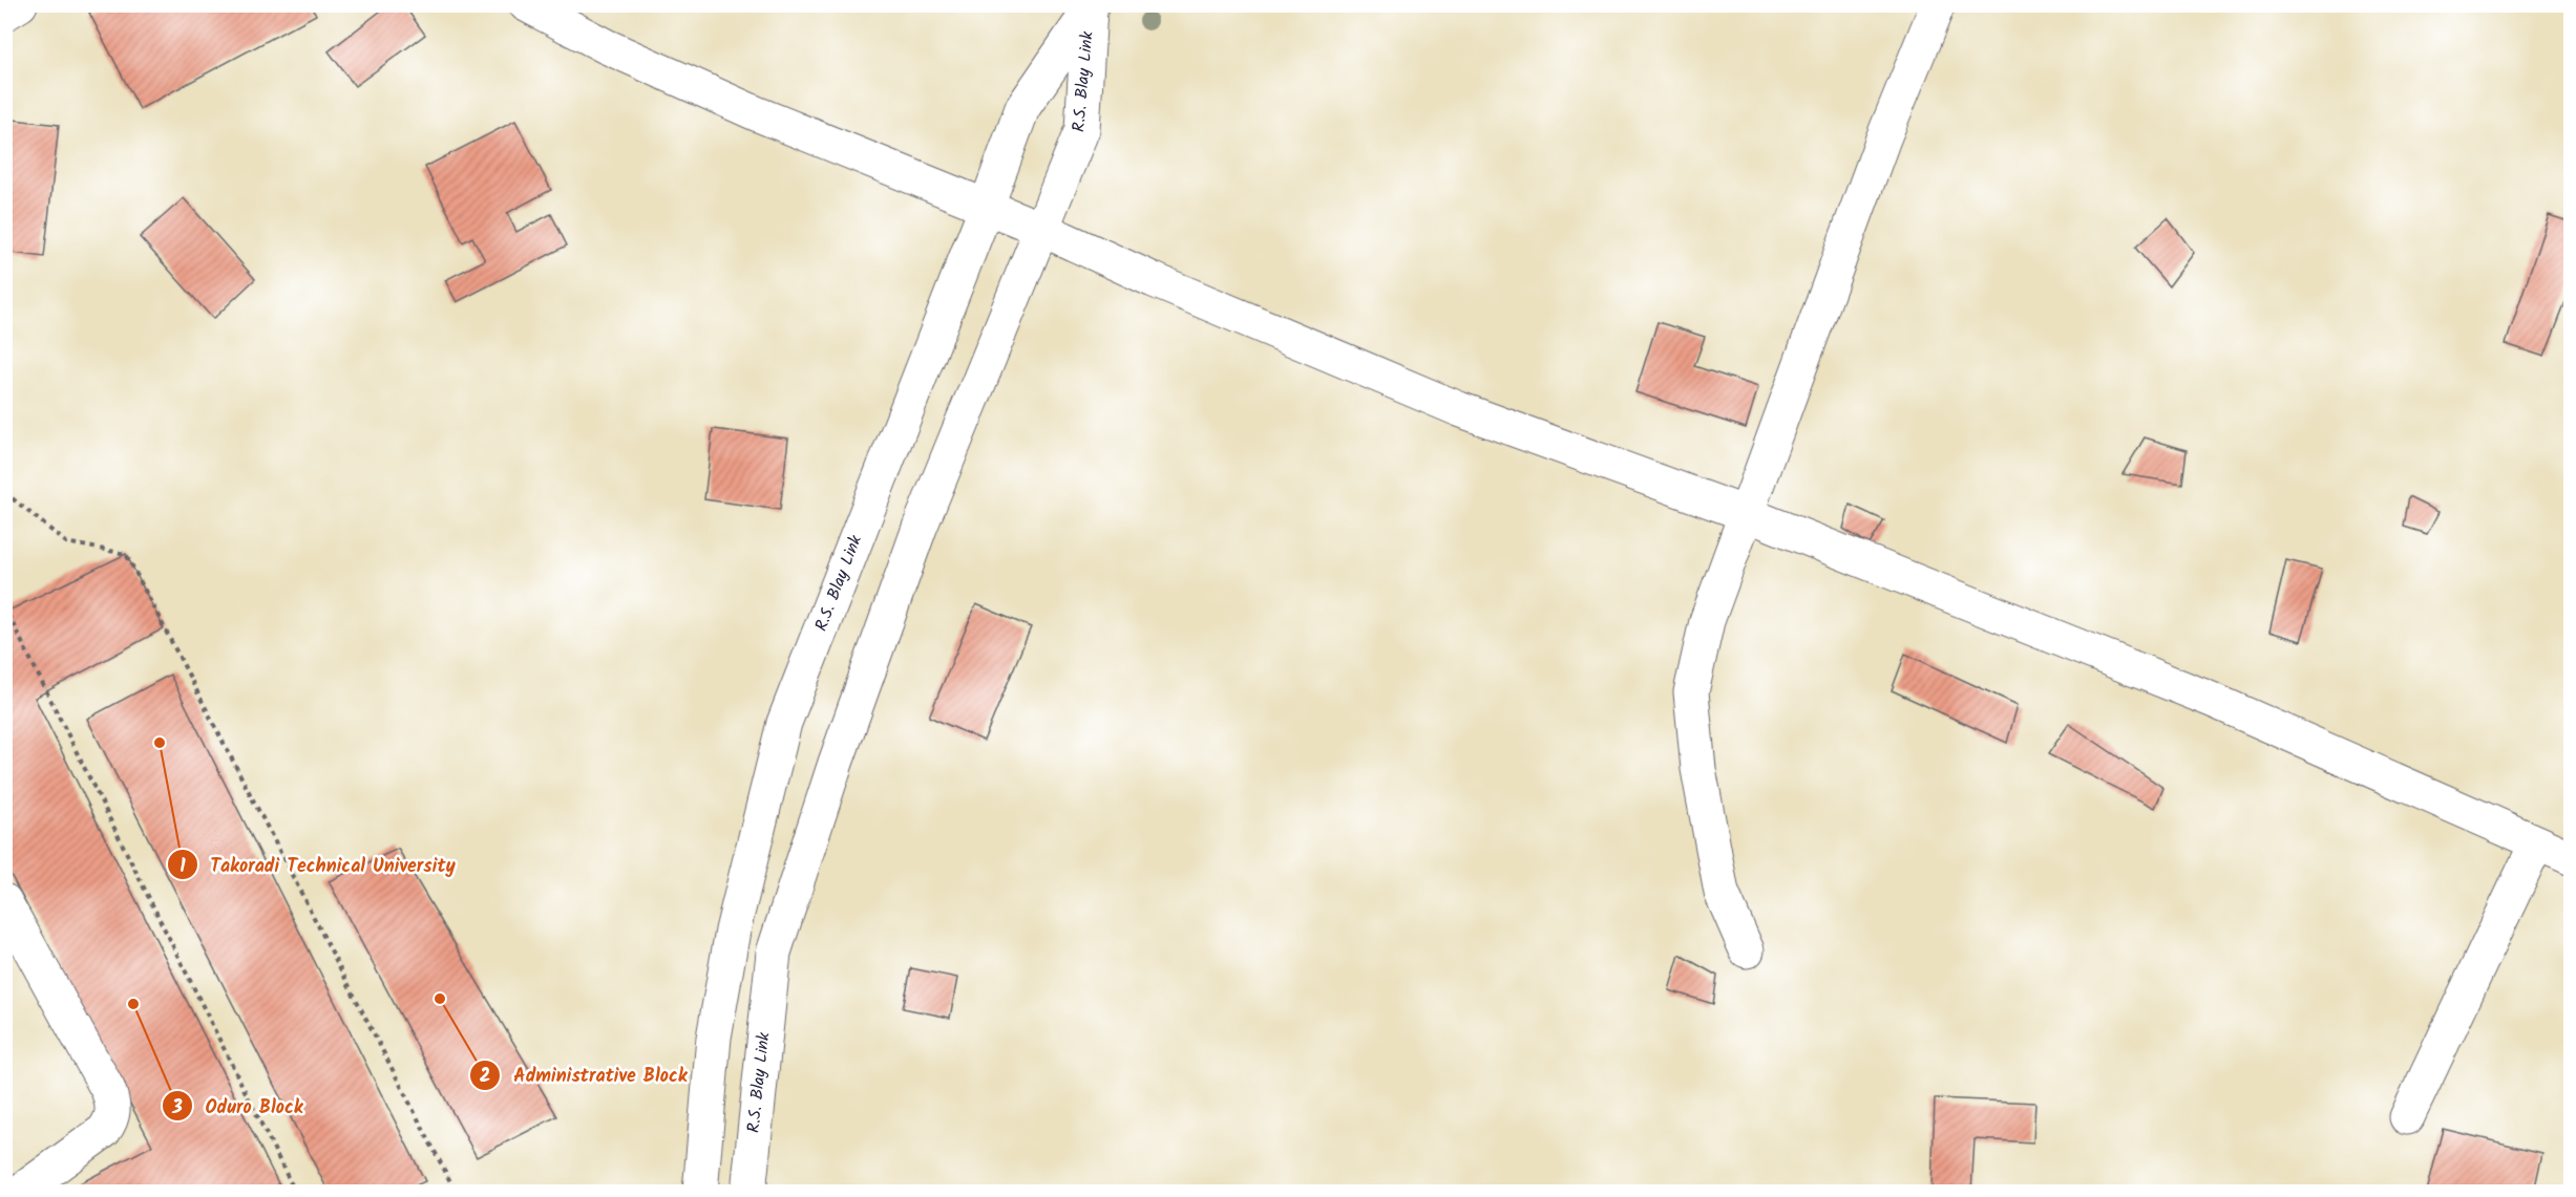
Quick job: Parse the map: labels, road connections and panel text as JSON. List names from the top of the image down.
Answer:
{
  "streets": {
    "street": ["R.S. Blay Link"]
  },
  "places": ["Takoradi Technical University", "Administrative Block", "Oduro Block"]
}
